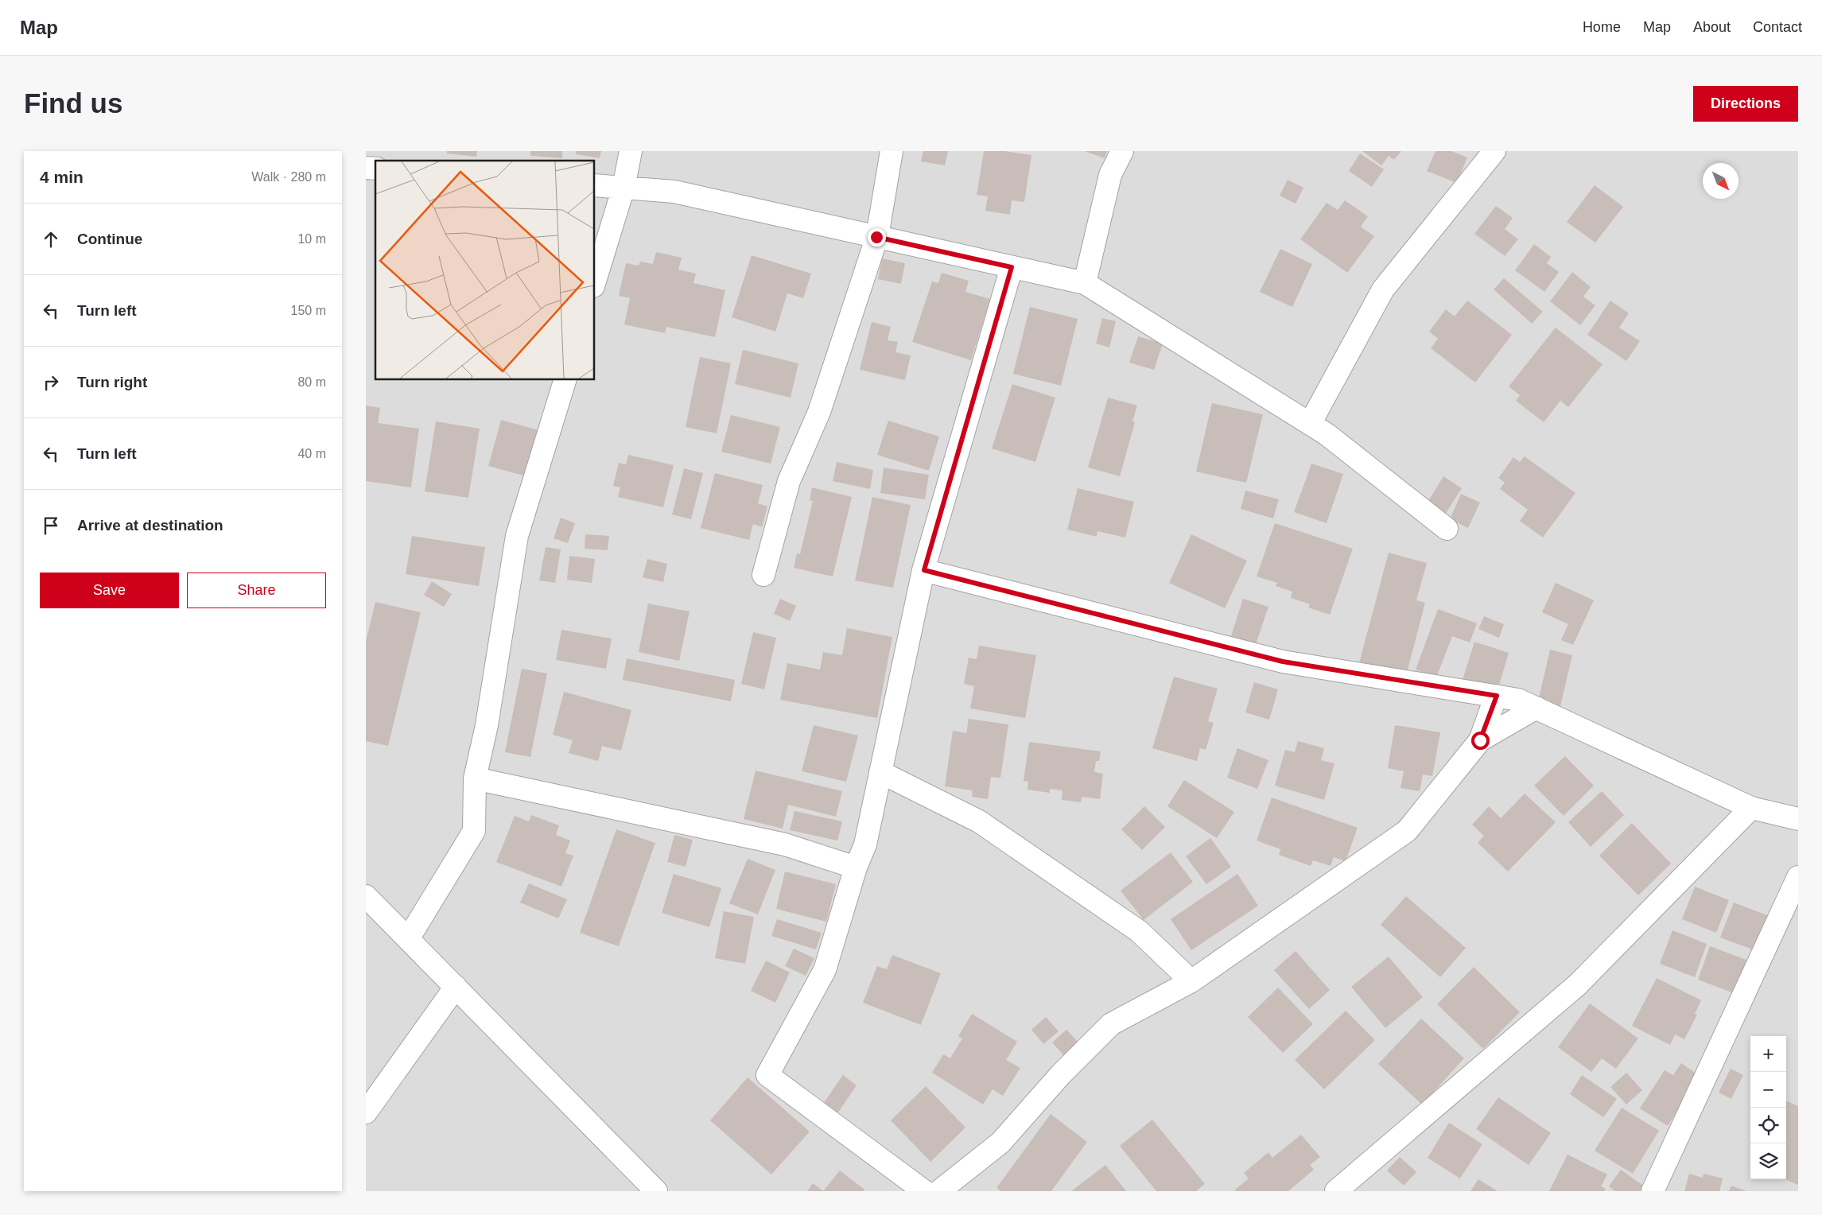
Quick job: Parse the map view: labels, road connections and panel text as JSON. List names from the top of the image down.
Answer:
{
  "north": "bottom right",
  "page": {
    "header": "Map",
    "nav": [
      "Home",
      "Map",
      "About",
      "Contact"
    ],
    "buttons": [
      "Directions",
      ["Save", "Share"]
    ],
    "title": "Find us",
    "heading": ["4 min", "Walk · 280 m"],
    "list": [
      ["Continue", "10 m"],
      ["Turn left", "150 m"],
      ["Turn right", "80 m"],
      ["Turn left", "40 m"],
      "Arrive at destination"
    ],
    "map_buttons": ["+", "−"]
  }
}
